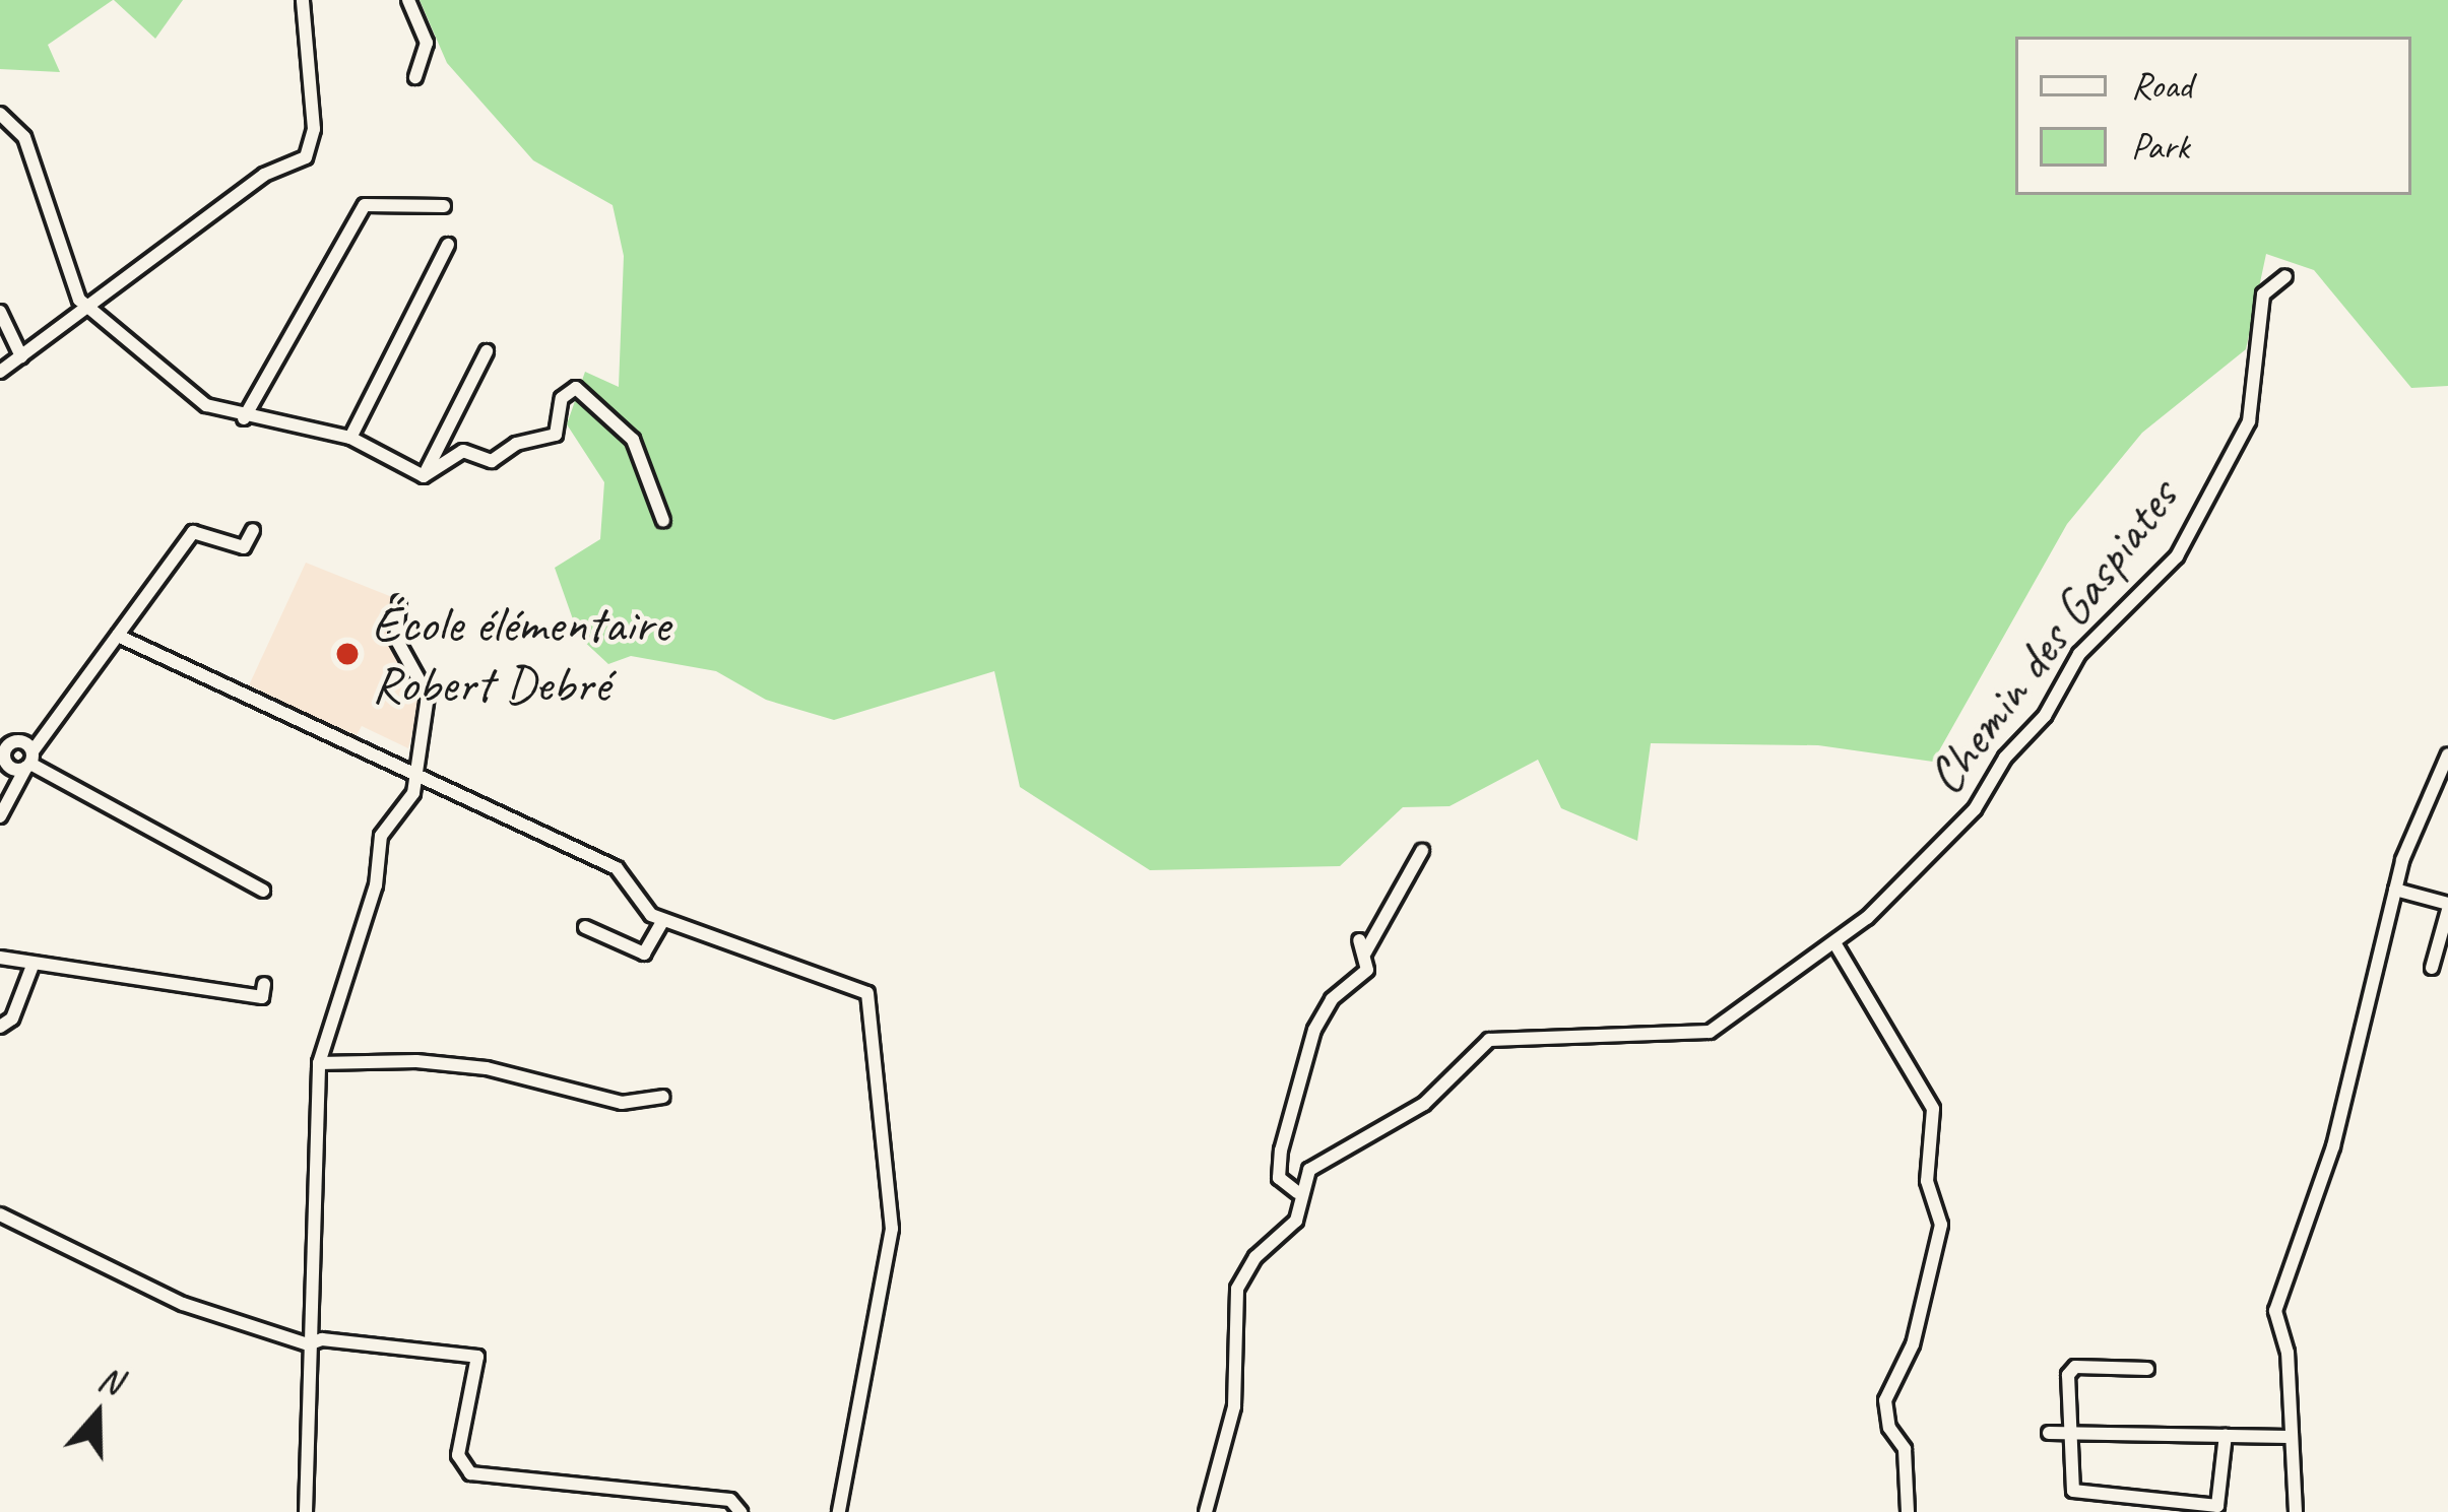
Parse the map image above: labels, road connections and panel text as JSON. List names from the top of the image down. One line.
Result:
{"streets":{"street":["Chemin des Gaspiates"]},"places":["École élémentaire Robert Debré"],"legend":["Road","Park"],"north":"top"}
